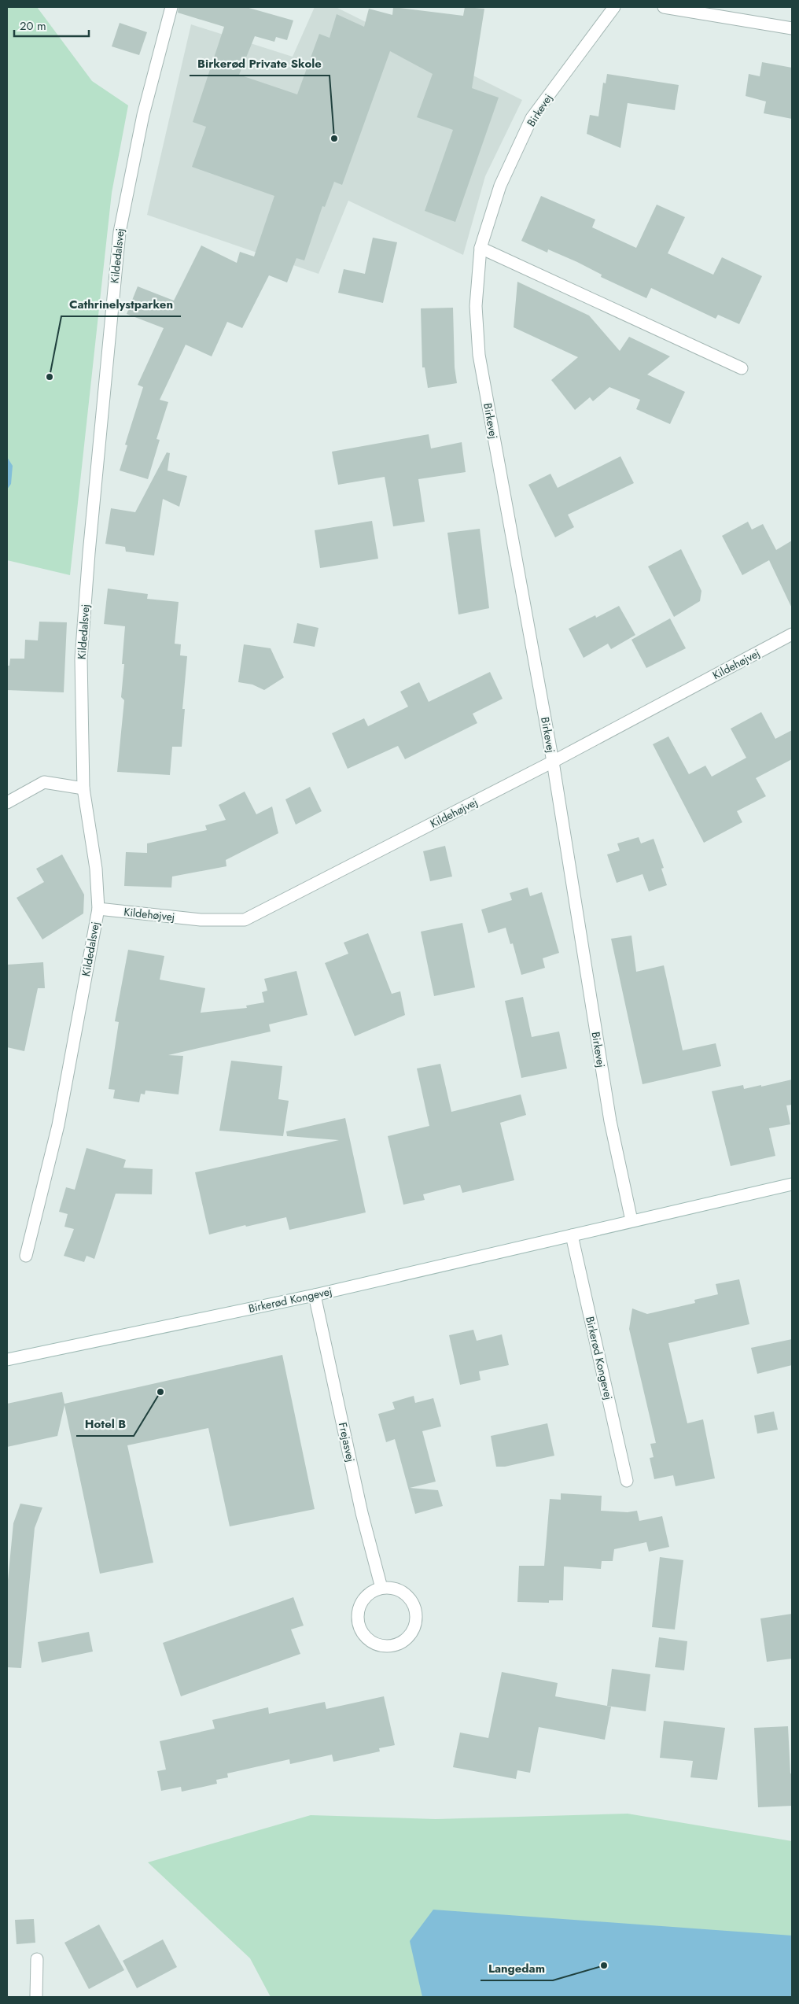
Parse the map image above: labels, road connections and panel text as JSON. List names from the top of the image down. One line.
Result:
{"streets":{"street":["Birkevej","Kildedalsvej","Kildehøjvej","Birkerød Kongevej","Frejasvej"]},"crossings":[["Birkevej","Kildehøjvej"],["Birkevej","Birkerød Kongevej"],["Kildedalsvej","Kildehøjvej"],["Birkerød Kongevej","Frejasvej"]],"places":["Birkerød Private Skole","Cathrinelystparken","Hotel B","Langedam"],"scale_bar":"20 m"}
